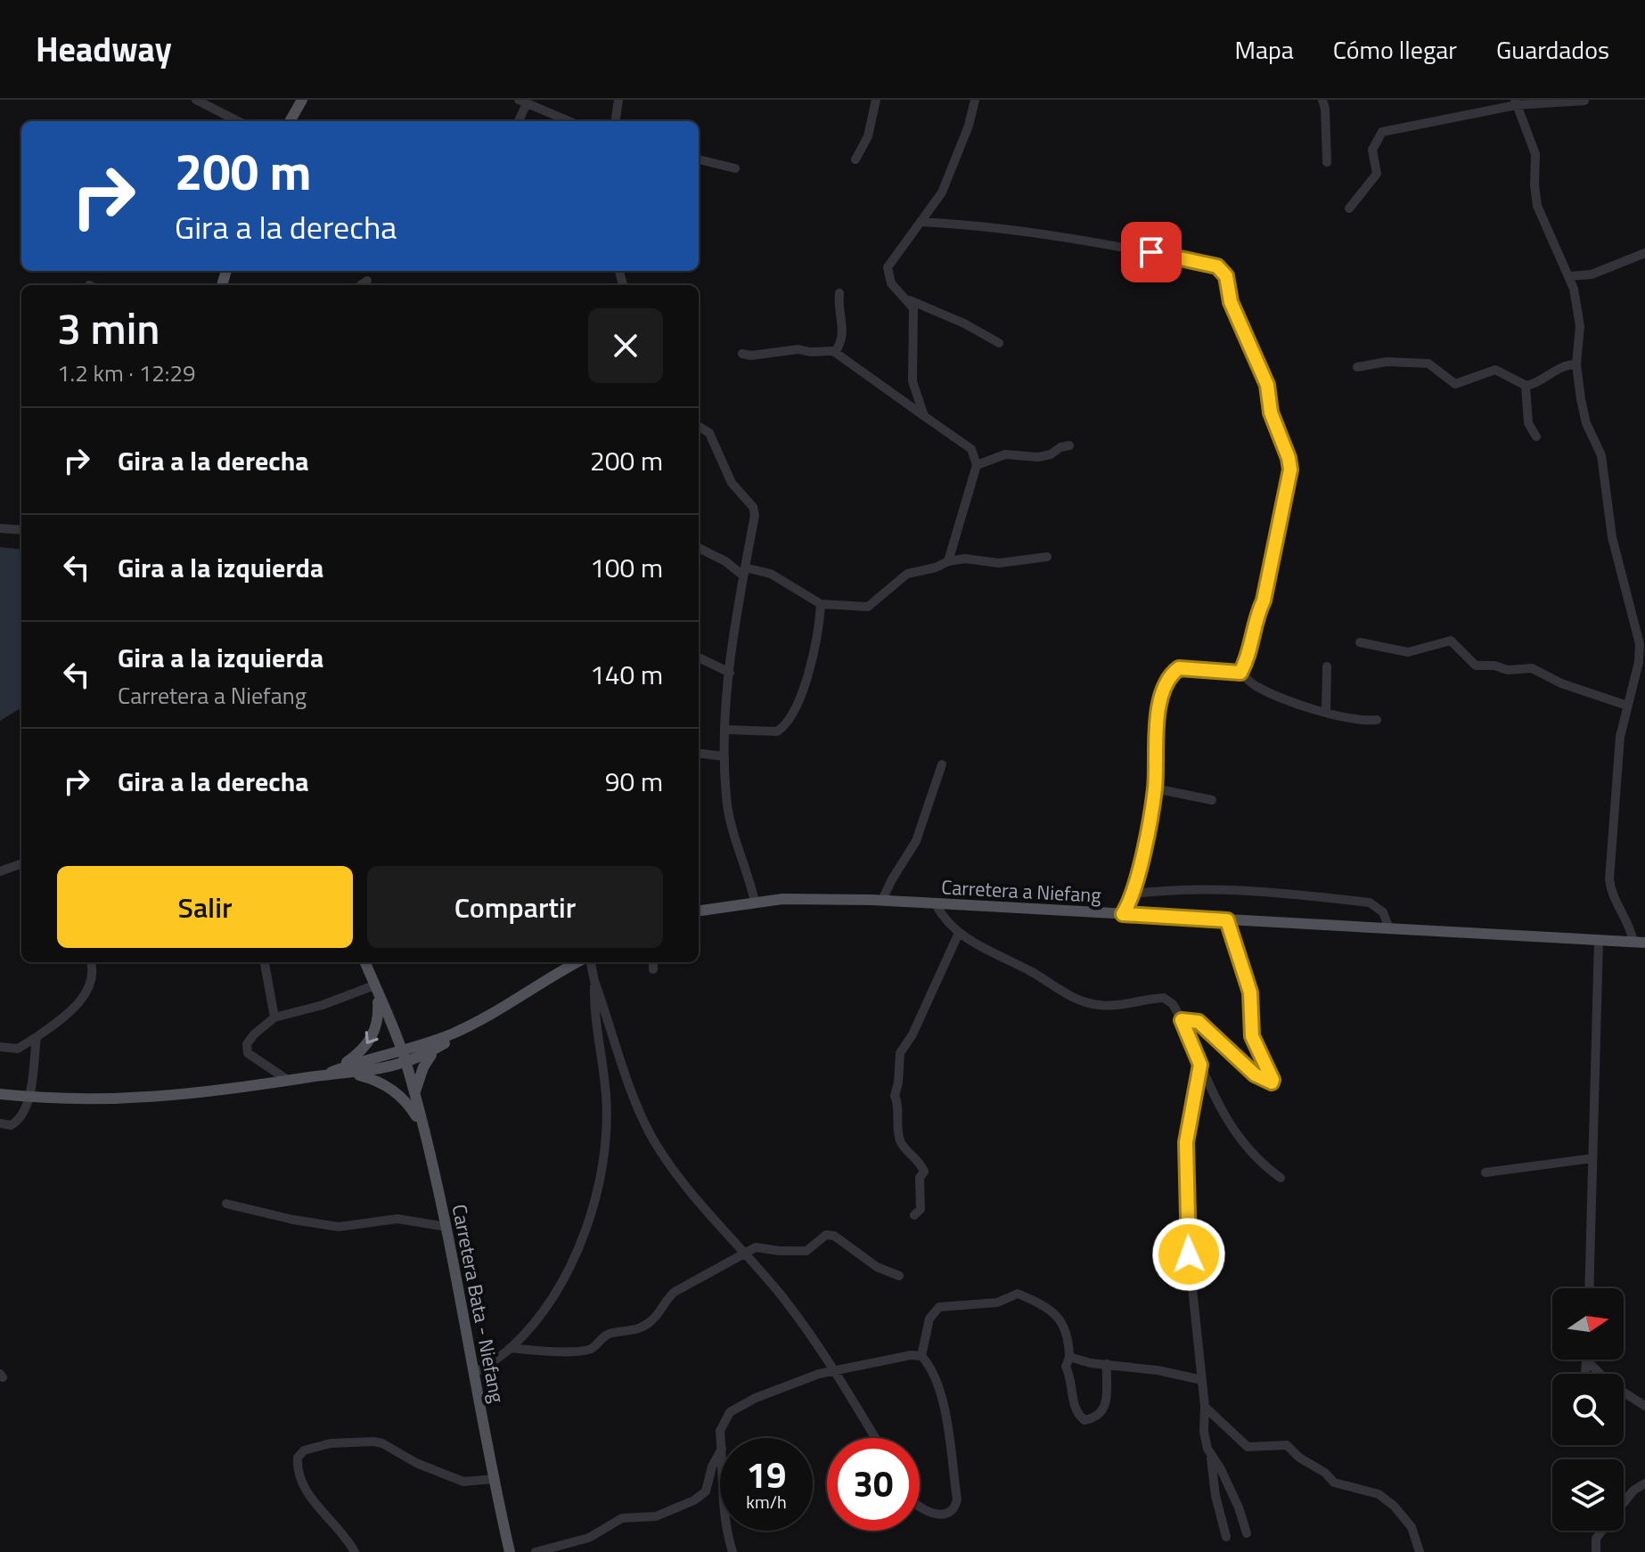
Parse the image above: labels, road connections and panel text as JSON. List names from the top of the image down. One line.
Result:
{"streets":{"main road":["Carretera a Niefang","Carretera Bata - Niefang"]},"north":"right","page":{"header":"Headway","nav":["Mapa","Cómo llegar","Guardados"],"turn":["200 m","Gira a la derecha"],"heading":["3 min","1.2 km · 12:29"],"list":[{"name":"Gira a la derecha","value":"200 m"},{"name":"Gira a la izquierda","value":"100 m"},{"name":"Gira a la izquierda","note":"Carretera a Niefang","value":"140 m"},{"name":"Gira a la derecha","value":"90 m"}],"buttons":["Salir","Compartir"],"speed":"19 km/h","limit":"30"}}
